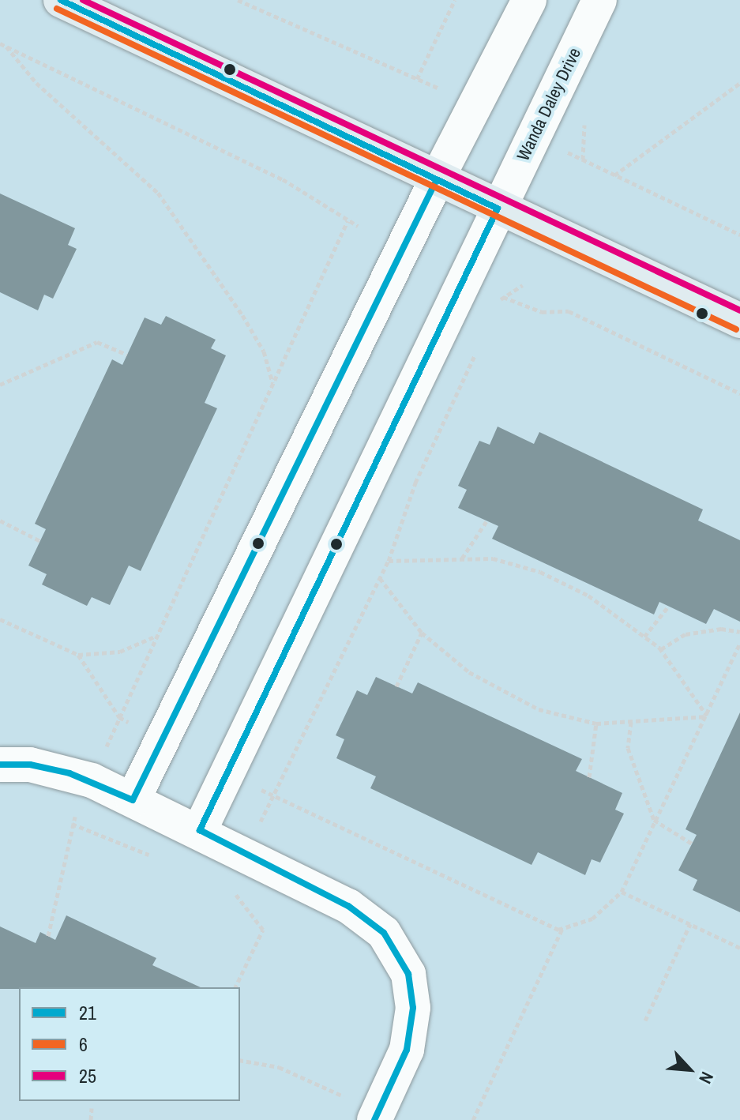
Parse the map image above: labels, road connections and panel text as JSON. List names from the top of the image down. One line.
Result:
{"streets":{"street":["Wanda Daley Drive"]},"lines":["transit line 21","transit line 25","transit line 6"],"legend":["21","6","25"],"north":"bottom right"}
